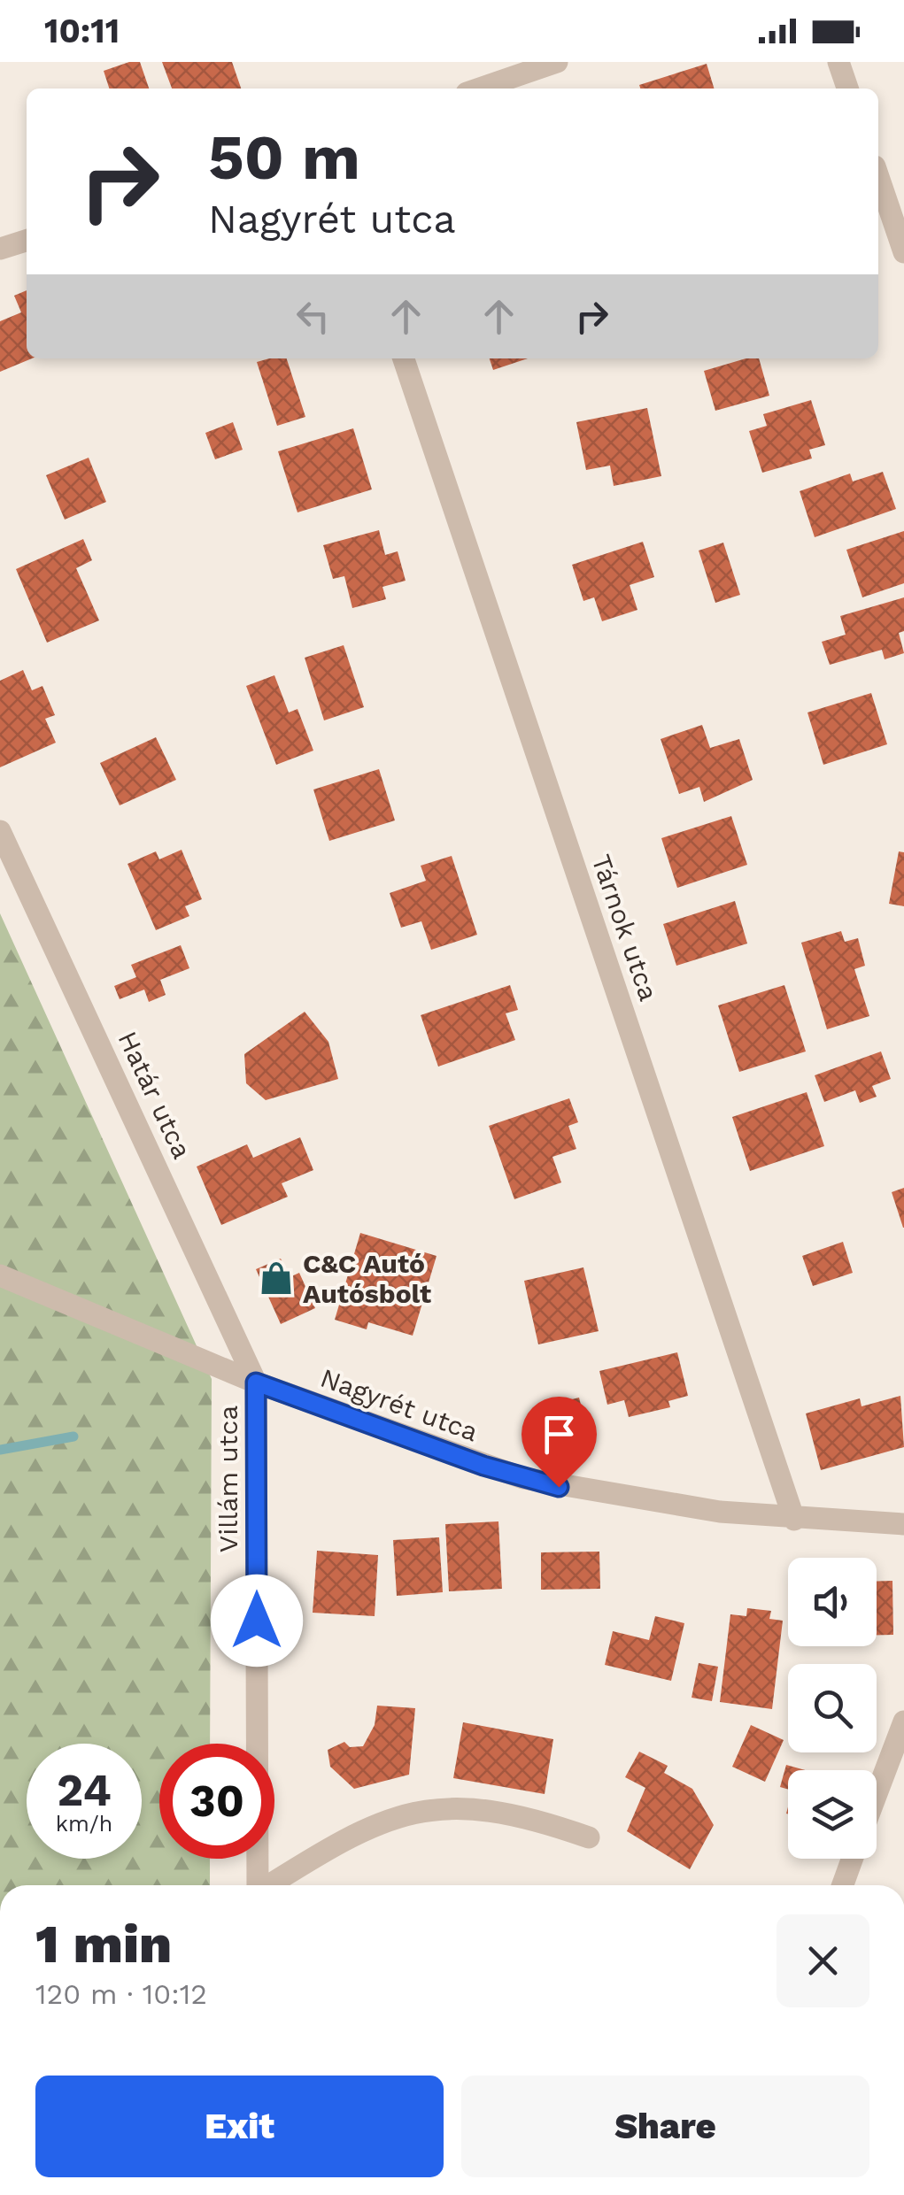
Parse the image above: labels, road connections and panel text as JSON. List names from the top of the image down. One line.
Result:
{"streets":{"street":["Tárnok utca","Határ utca","Nagyrét utca","Villám utca"]},"crossings":[["Tárnok utca","Nagyrét utca"],["Határ utca","Nagyrét utca"],["Határ utca","Villám utca"],["Nagyrét utca","Villám utca"]],"places":{"shop":["C&C Autó Autósbolt"]},"page":{"status":"10:11","turn":["50 m","Nagyrét utca"],"speed":"24 km/h","limit":"30","heading":["1 min","120 m · 10:12"],"buttons":["Exit","Share"]}}
